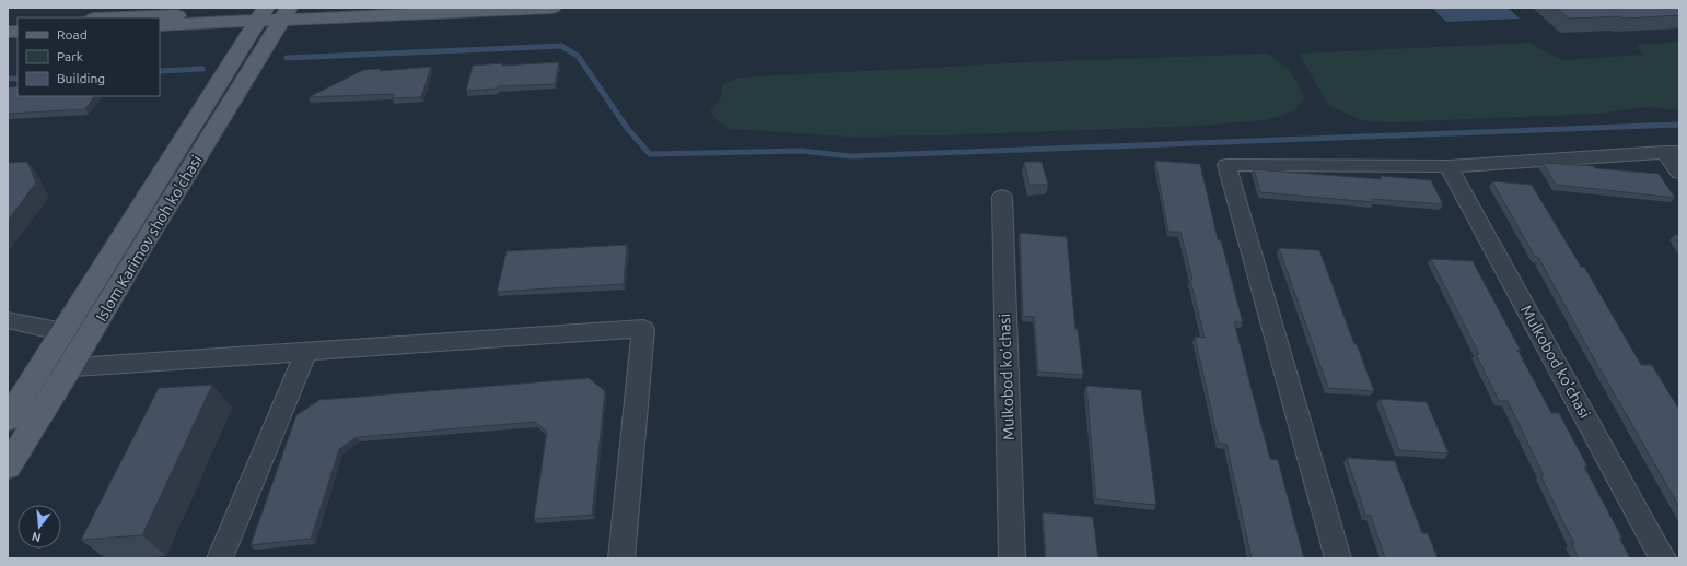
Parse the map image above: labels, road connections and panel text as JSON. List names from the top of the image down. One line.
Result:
{"streets":{"main road":["Islom Karimov shoh ko'chasi"],"street":["Mulkobod ko'chasi"]},"legend":["Road","Park","Building"],"north":"bottom"}
